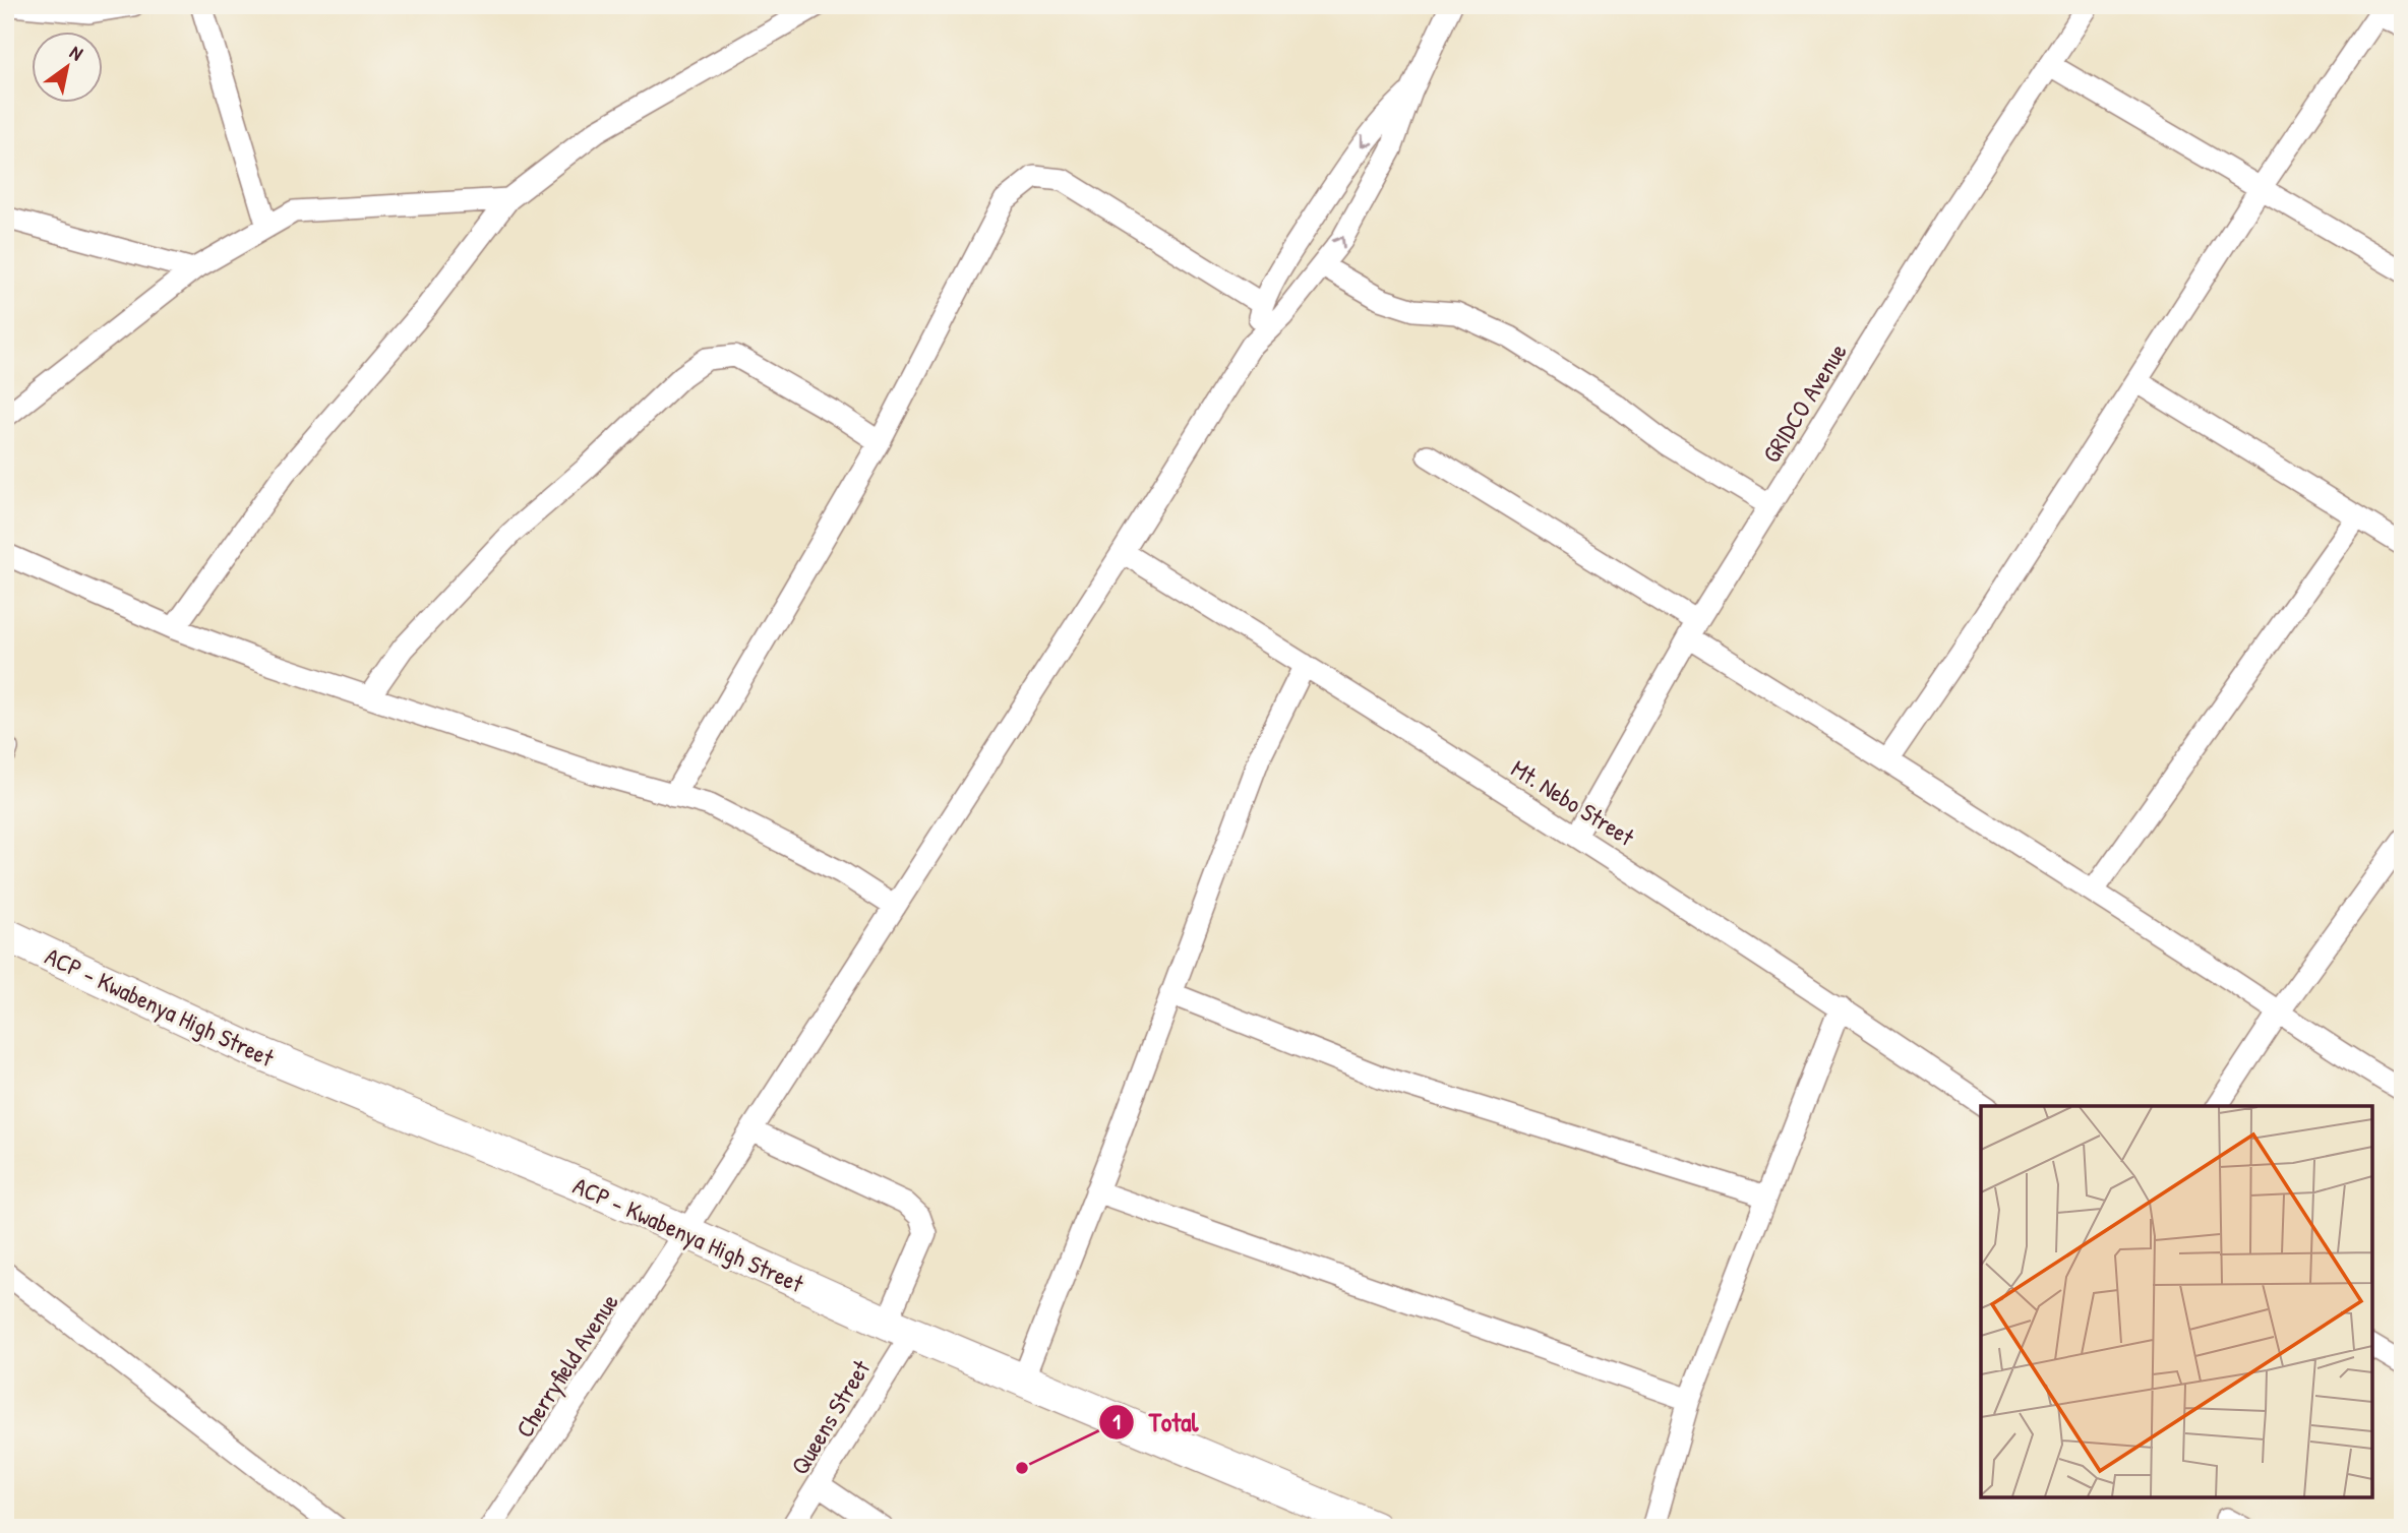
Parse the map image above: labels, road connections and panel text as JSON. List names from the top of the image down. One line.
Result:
{"streets":{"main road":["ACP - Kwabenya High Street"],"street":["GRIDCO Avenue","Mt. Nebo Street","Cherryfield Avenue","Queens Street"]},"crossings":[["GRIDCO Avenue","Mt. Nebo Street"],["Mt. Nebo Street","Cherryfield Avenue"],["ACP - Kwabenya High Street","Cherryfield Avenue"],["ACP - Kwabenya High Street","Queens Street"],["Cherryfield Avenue","Queens Street"]],"places":["Total"],"north":"top right"}
